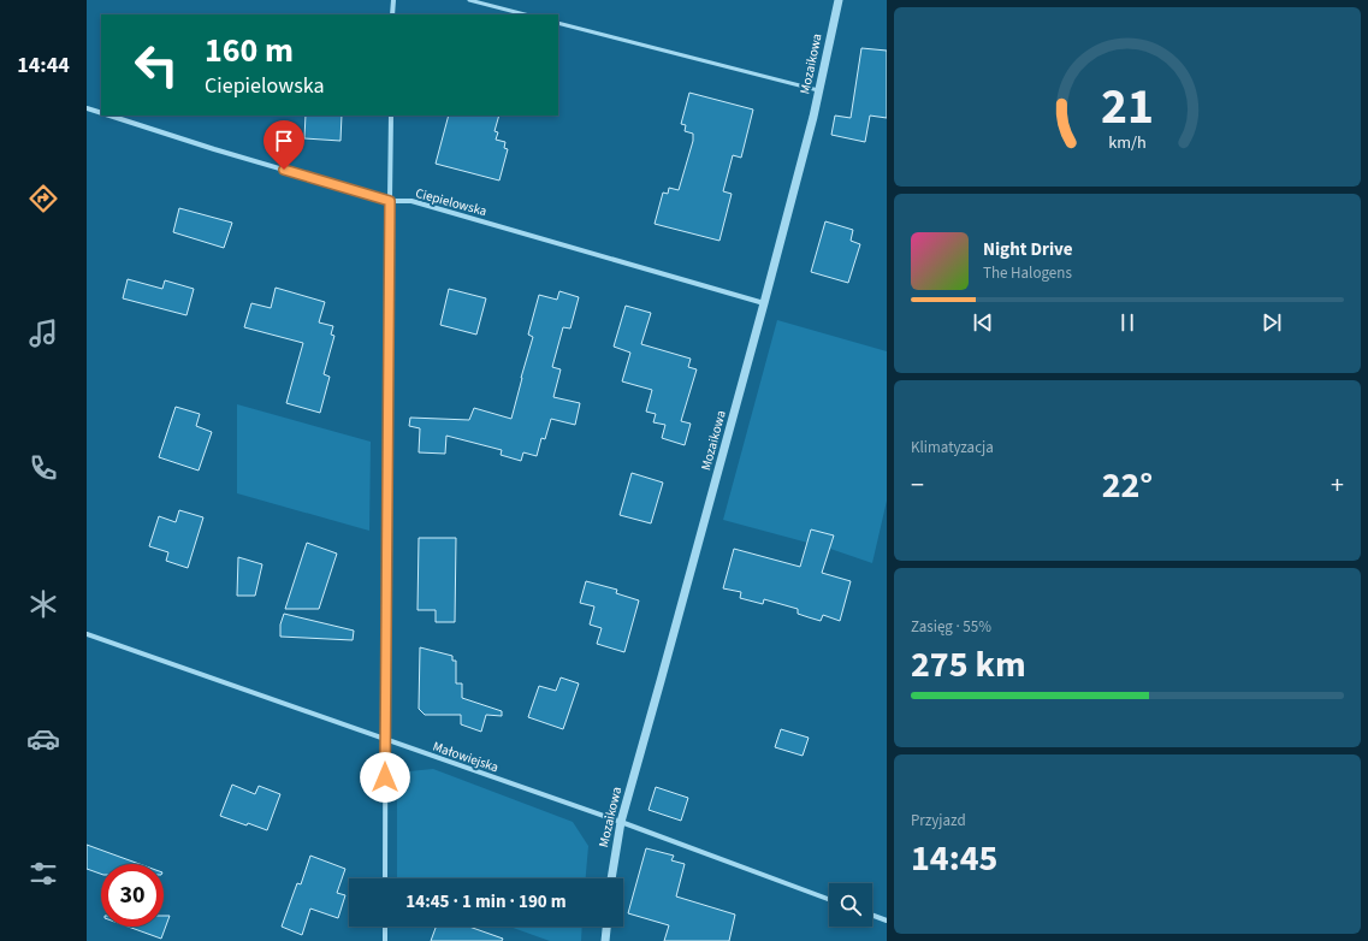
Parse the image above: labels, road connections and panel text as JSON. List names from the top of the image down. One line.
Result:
{"streets":{"street":["Mozaikowa","Ciepielowska","Małowiejska"]},"crossings":[["Mozaikowa","Ciepielowska"],["Mozaikowa","Małowiejska"]],"page":{"tabs":"14:44","turn":["160 m","Ciepielowska"],"song":["Night Drive","The Halogens"],"tile":["Klimatyzacja",["Zasięg · 55%","275 km"],["Przyjazd","14:45"]],"heat":["−","22°","+"],"limit":"30","trip":"14:45 · 1 min · 190 m","gauge":["21","km/h"]}}
